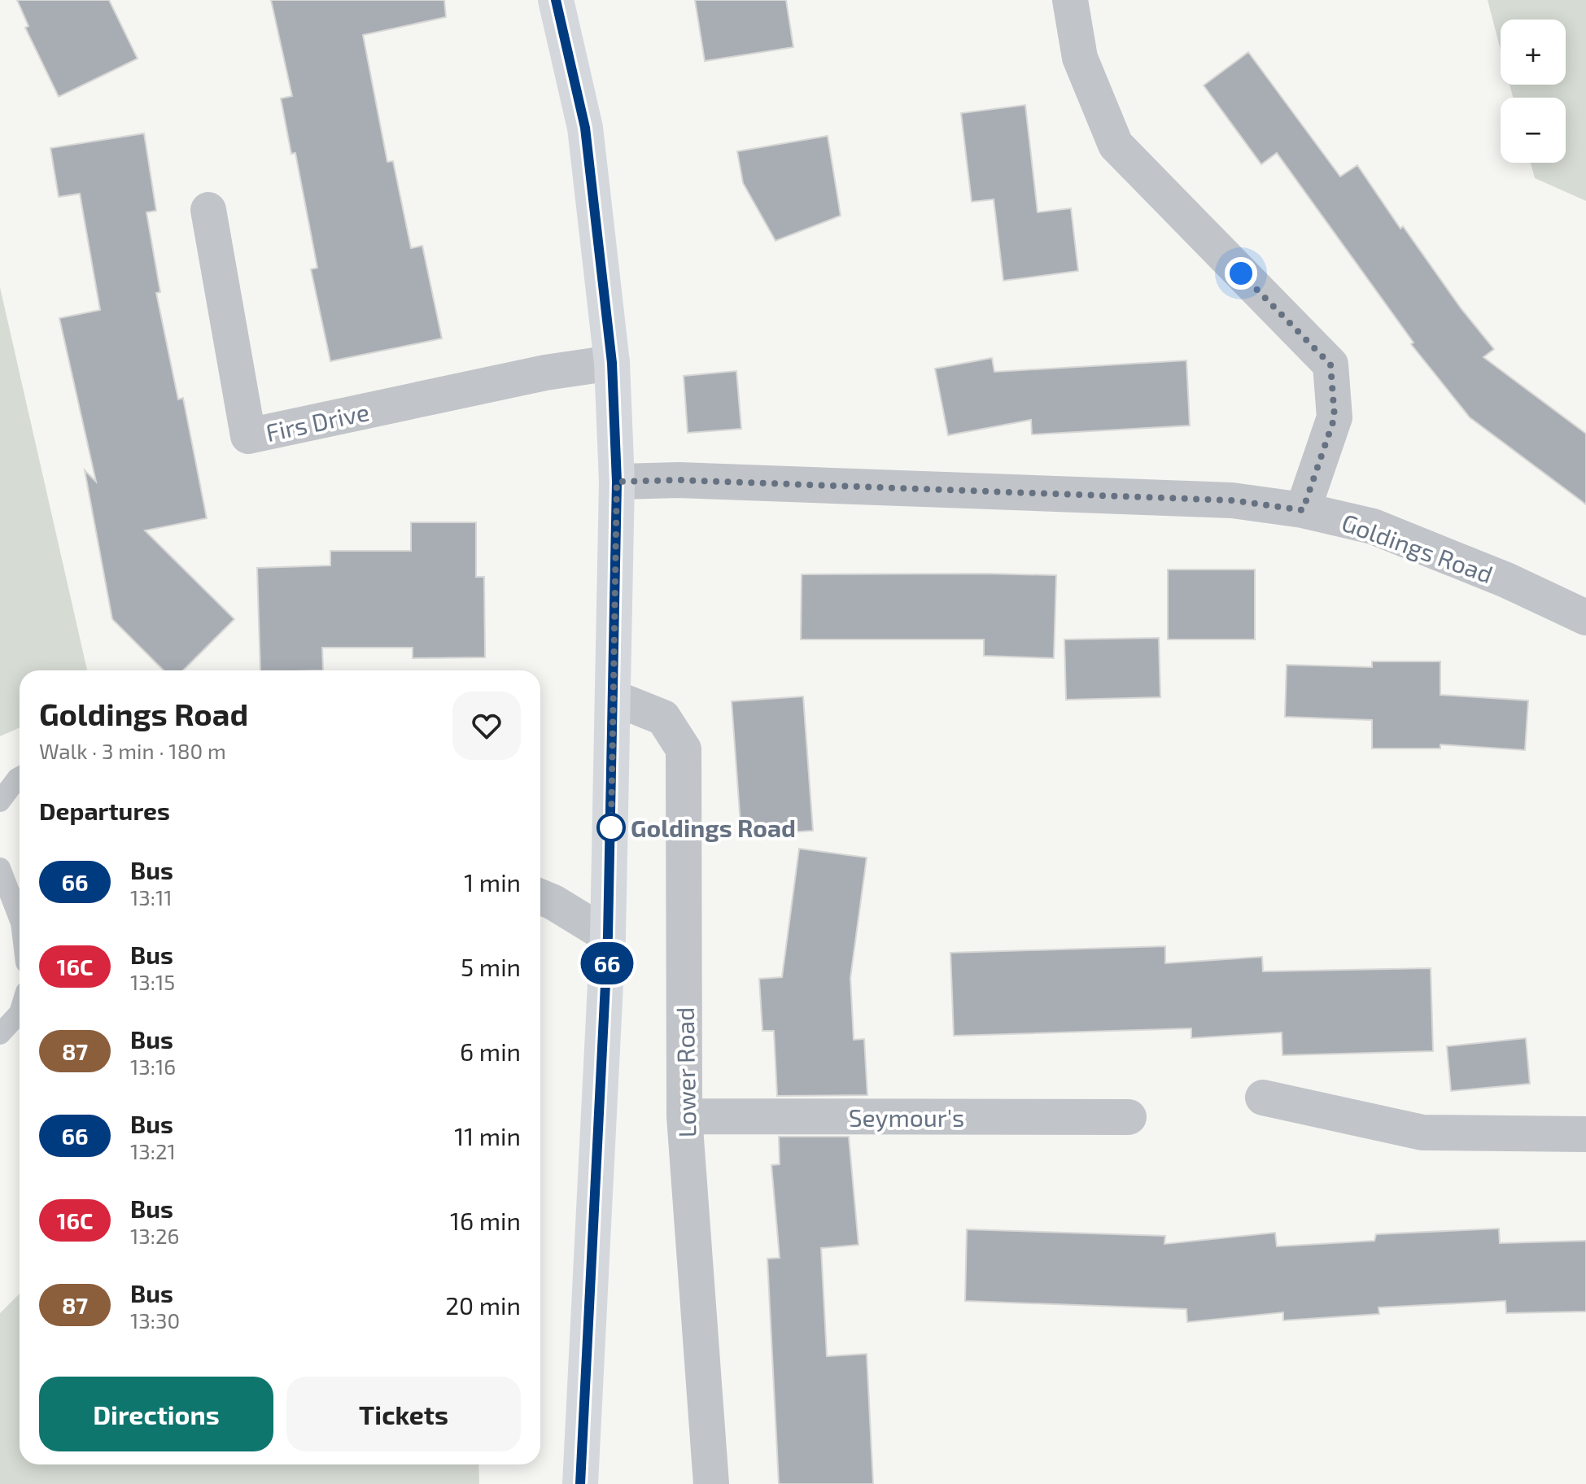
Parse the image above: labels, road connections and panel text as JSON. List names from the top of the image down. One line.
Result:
{"streets":{"street":["Firs Drive","Goldings Road","Lower Road","Seymour's"]},"crossings":[["Lower Road","Seymour's"]],"places":["Goldings Road"],"lines":["bus line 66"],"page":{"on_map":"66","map_buttons":["+","−"],"heading":[["Goldings Road","Walk · 3 min · 180 m"],"Departures"],"list":[{"mark":"66","name":"Bus","note":"13:11","value":"1 min"},{"mark":"16C","name":"Bus","note":"13:15","value":"5 min"},{"mark":"87","name":"Bus","note":"13:16","value":"6 min"},{"mark":"66","name":"Bus","note":"13:21","value":"11 min"},{"mark":"16C","name":"Bus","note":"13:26","value":"16 min"},{"mark":"87","name":"Bus","note":"13:30","value":"20 min"}],"buttons":["Directions","Tickets"]}}
